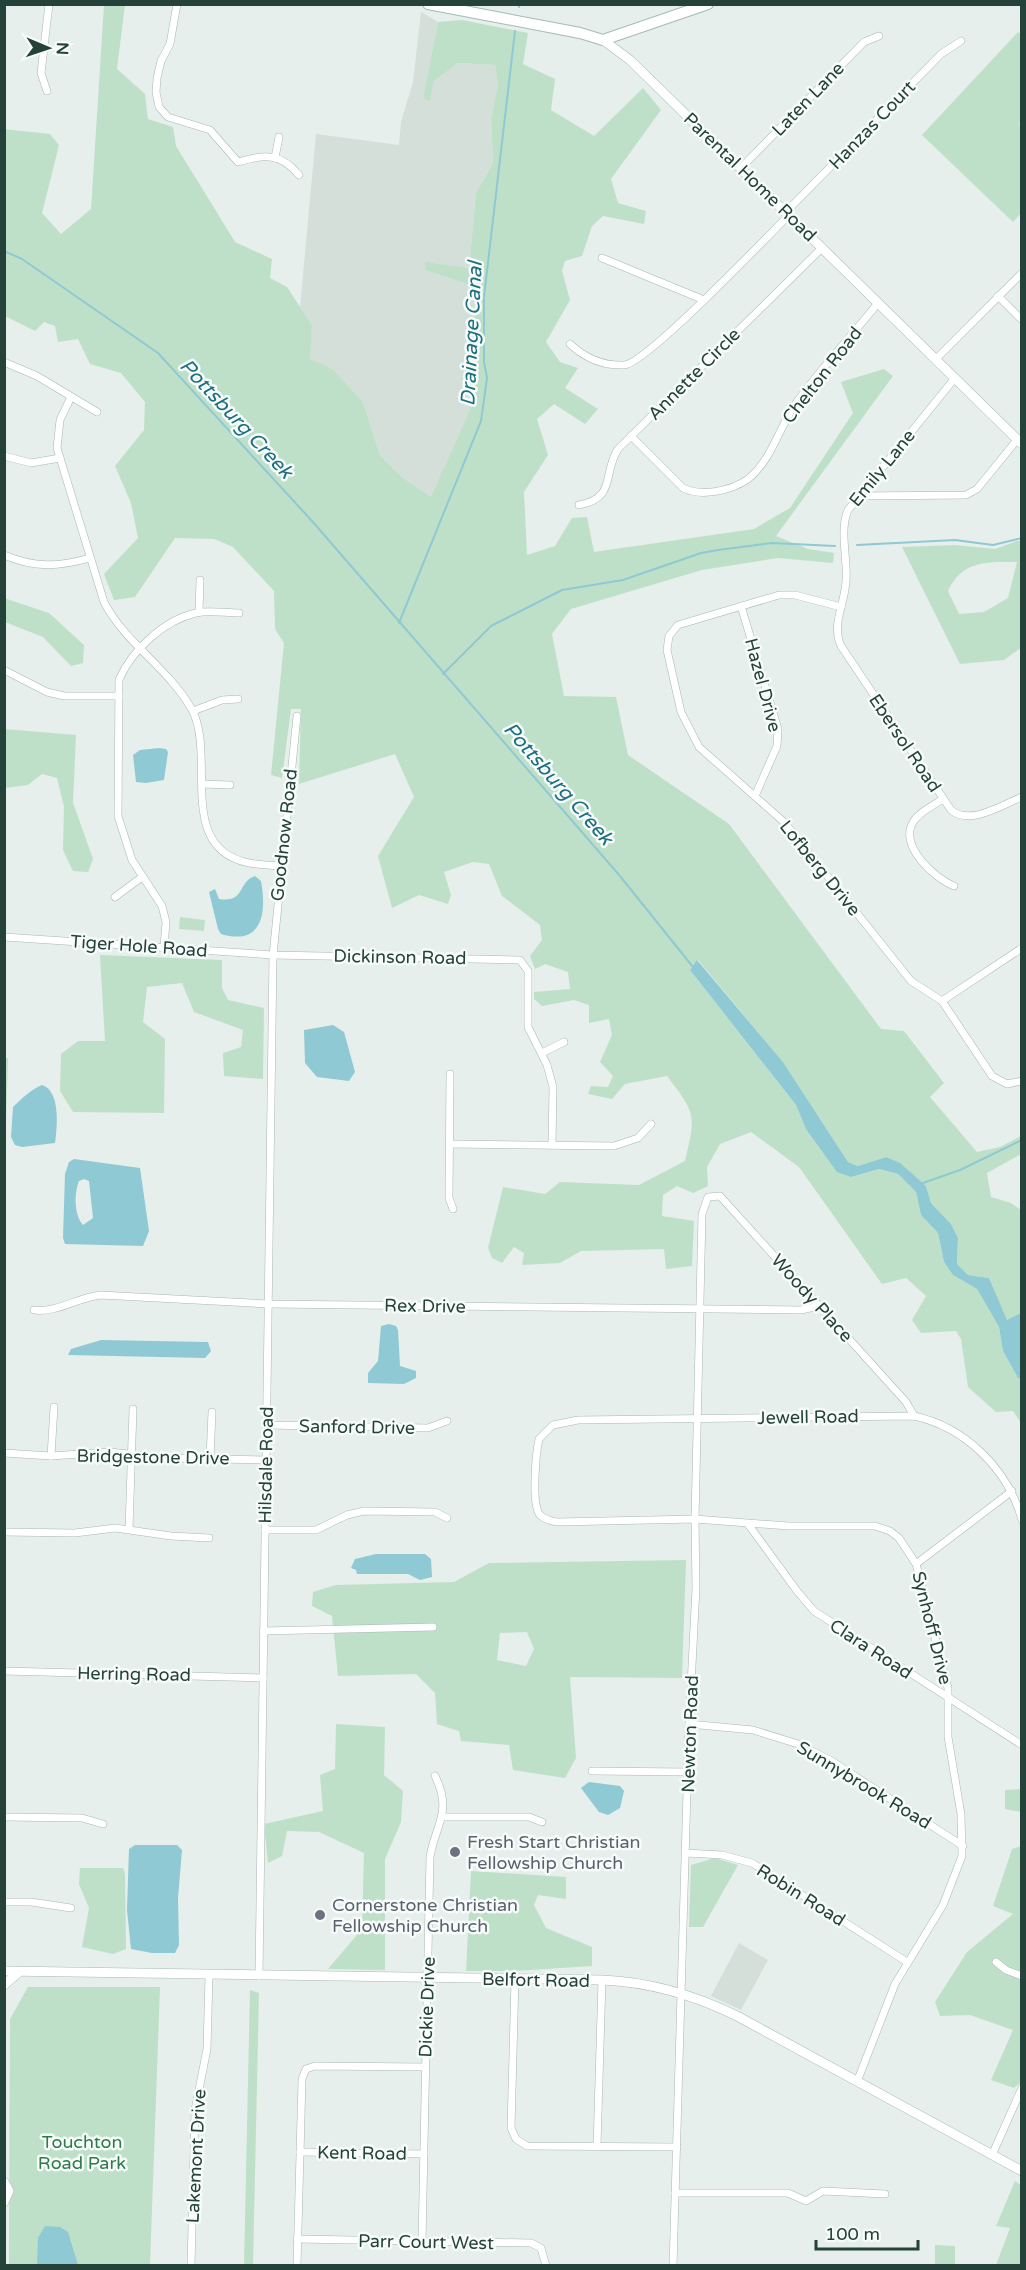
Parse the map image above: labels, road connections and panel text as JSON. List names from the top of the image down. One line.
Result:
{"streets":{"main road":["Parental Home Road"],"street":["Laten Lane","Hanzas Court","Annette Circle","Chelton Road","Emily Lane","Hazel Drive","Ebersol Road","Goodnow Road","Lofberg Drive","Tiger Hole Road","Dickinson Road","Woody Place","Rex Drive","Jewell Road","Sanford Drive","Bridgestone Drive","Hilsdale Road","Synhoff Drive","Clara Road","Herring Road","Newton Road","Sunnybrook Road","Robin Road","Belfort Road","Dickie Drive","Kent Road","Lakemont Drive","Parr Court West"]},"crossings":[["Laten Lane","Parental Home Road"],["Hanzas Court","Parental Home Road"],["Parental Home Road","Annette Circle"],["Parental Home Road","Chelton Road"],["Parental Home Road","Emily Lane"],["Annette Circle","Chelton Road"],["Emily Lane","Ebersol Road"],["Hazel Drive","Lofberg Drive"],["Goodnow Road","Tiger Hole Road"],["Goodnow Road","Dickinson Road"],["Goodnow Road","Hilsdale Road"],["Tiger Hole Road","Dickinson Road"],["Tiger Hole Road","Hilsdale Road"],["Dickinson Road","Hilsdale Road"],["Woody Place","Rex Drive"],["Woody Place","Jewell Road"],["Woody Place","Newton Road"],["Rex Drive","Hilsdale Road"],["Rex Drive","Newton Road"],["Jewell Road","Synhoff Drive"],["Jewell Road","Newton Road"],["Sanford Drive","Hilsdale Road"],["Bridgestone Drive","Hilsdale Road"],["Hilsdale Road","Herring Road"],["Hilsdale Road","Belfort Road"],["Synhoff Drive","Clara Road"],["Synhoff Drive","Newton Road"],["Synhoff Drive","Sunnybrook Road"],["Synhoff Drive","Robin Road"],["Synhoff Drive","Belfort Road"],["Newton Road","Sunnybrook Road"],["Newton Road","Robin Road"],["Newton Road","Belfort Road"],["Belfort Road","Dickie Drive"],["Belfort Road","Lakemont Drive"],["Dickie Drive","Kent Road"],["Dickie Drive","Parr Court West"]],"water":["Drainage Canal","Pottsburg Creek"],"parks":["Touchton Road Park"],"places":["Fresh Start Christian Fellowship Church","Cornerstone Christian Fellowship Church"],"scale_bar":"100 m","north":"right"}
